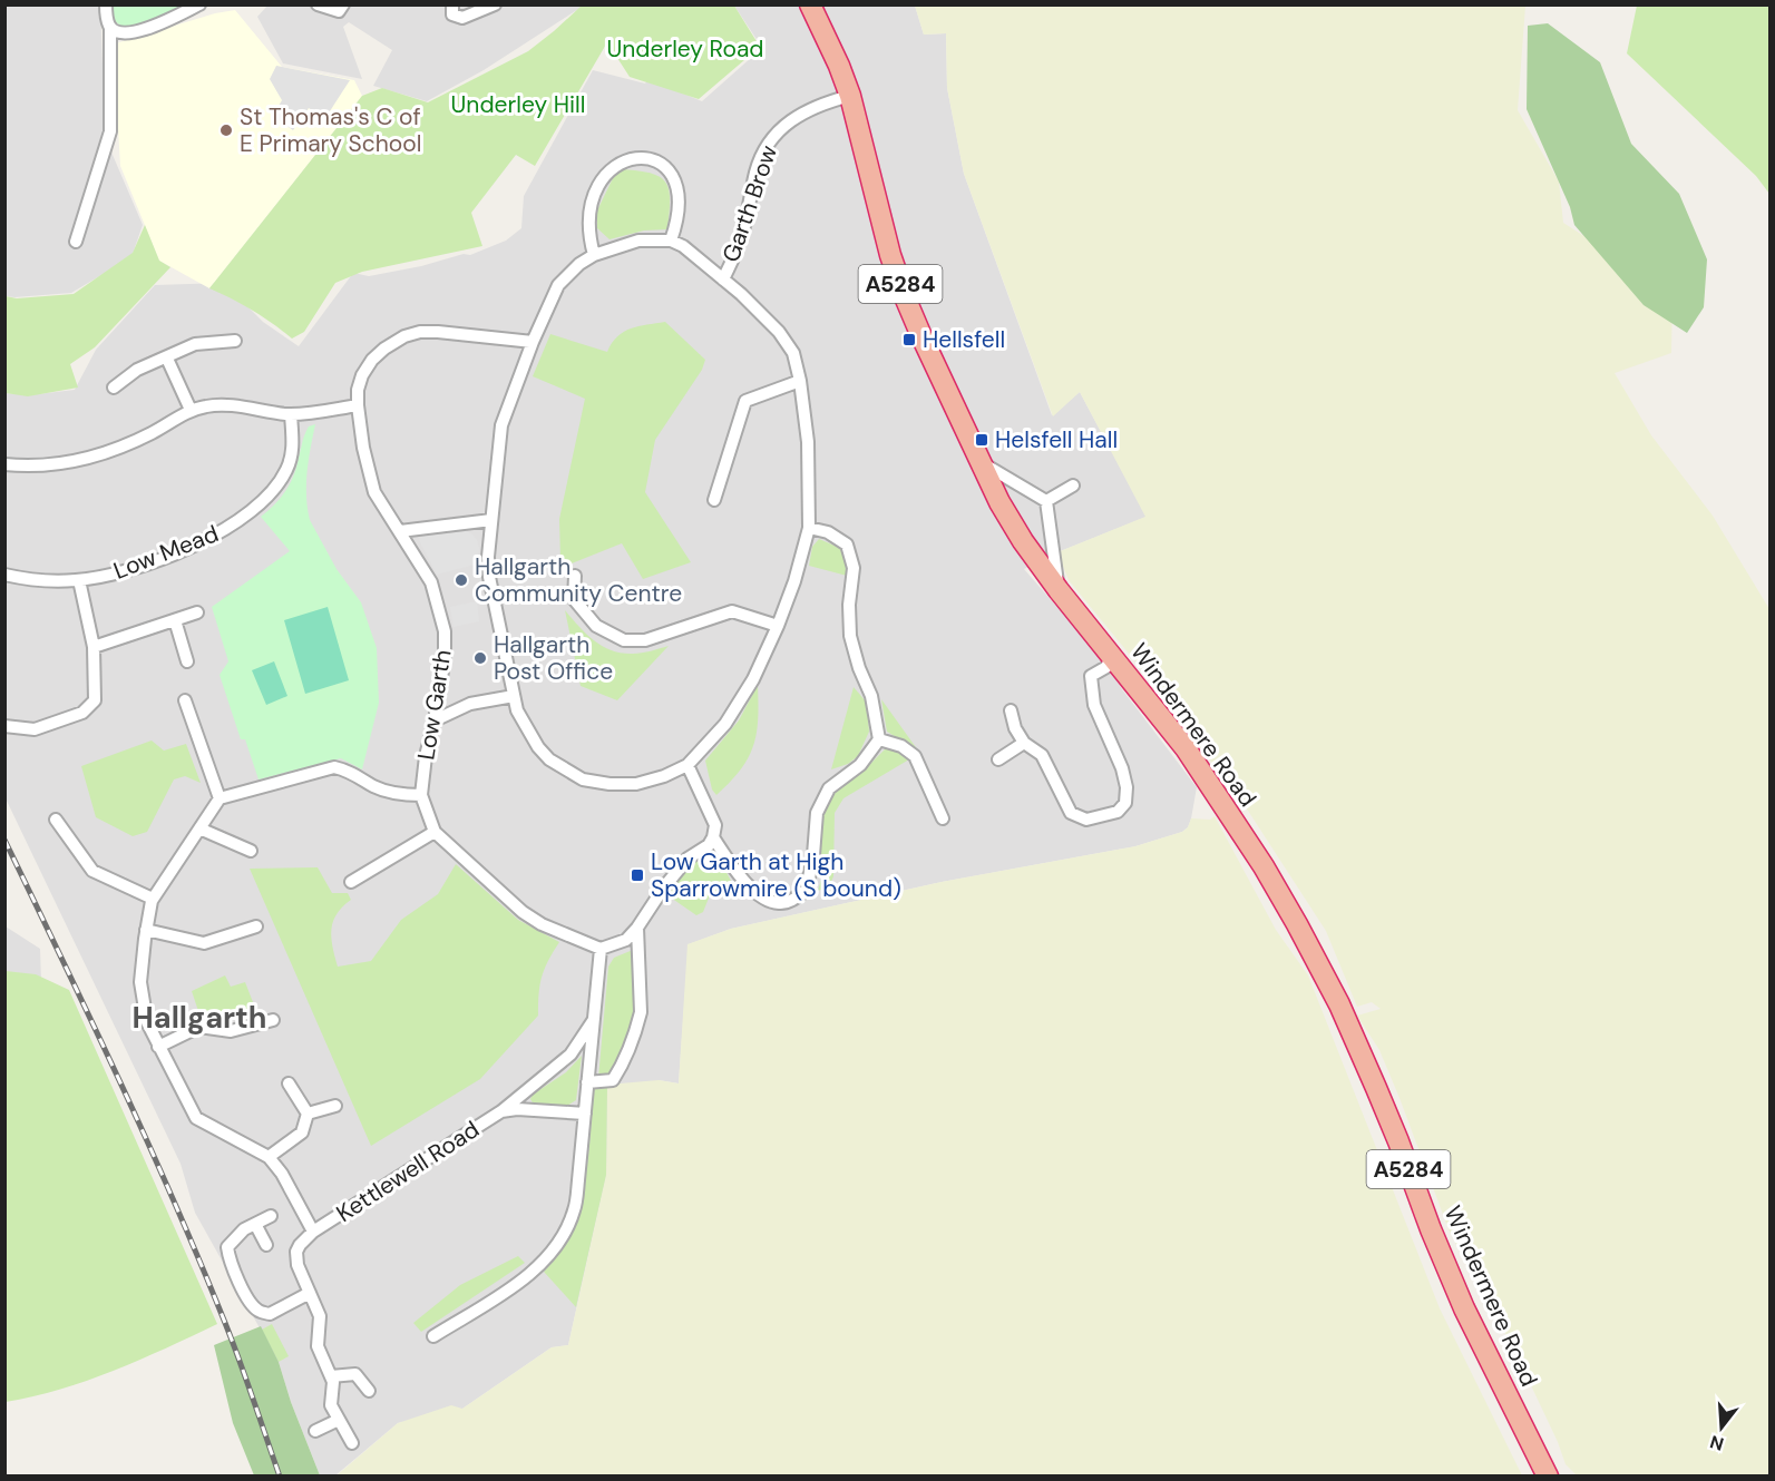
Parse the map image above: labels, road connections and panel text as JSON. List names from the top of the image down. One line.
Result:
{"streets":{"highway":["A5284","Windermere Road"],"street":["Garth Brow","Low Mead","Low Garth","Kettlewell Road"]},"crossings":[["Garth Brow","Windermere Road"]],"districts":["Hallgarth"],"parks":["Underley Road","Underley Hill"],"places":{"other":["St Thomas's C of E Primary School","Hallgarth Community Centre","Hallgarth Post Office"],"transit":["Hellsfell","Helsfell Hall","Low Garth at High Sparrowmire (S bound)"]},"north":"bottom"}
